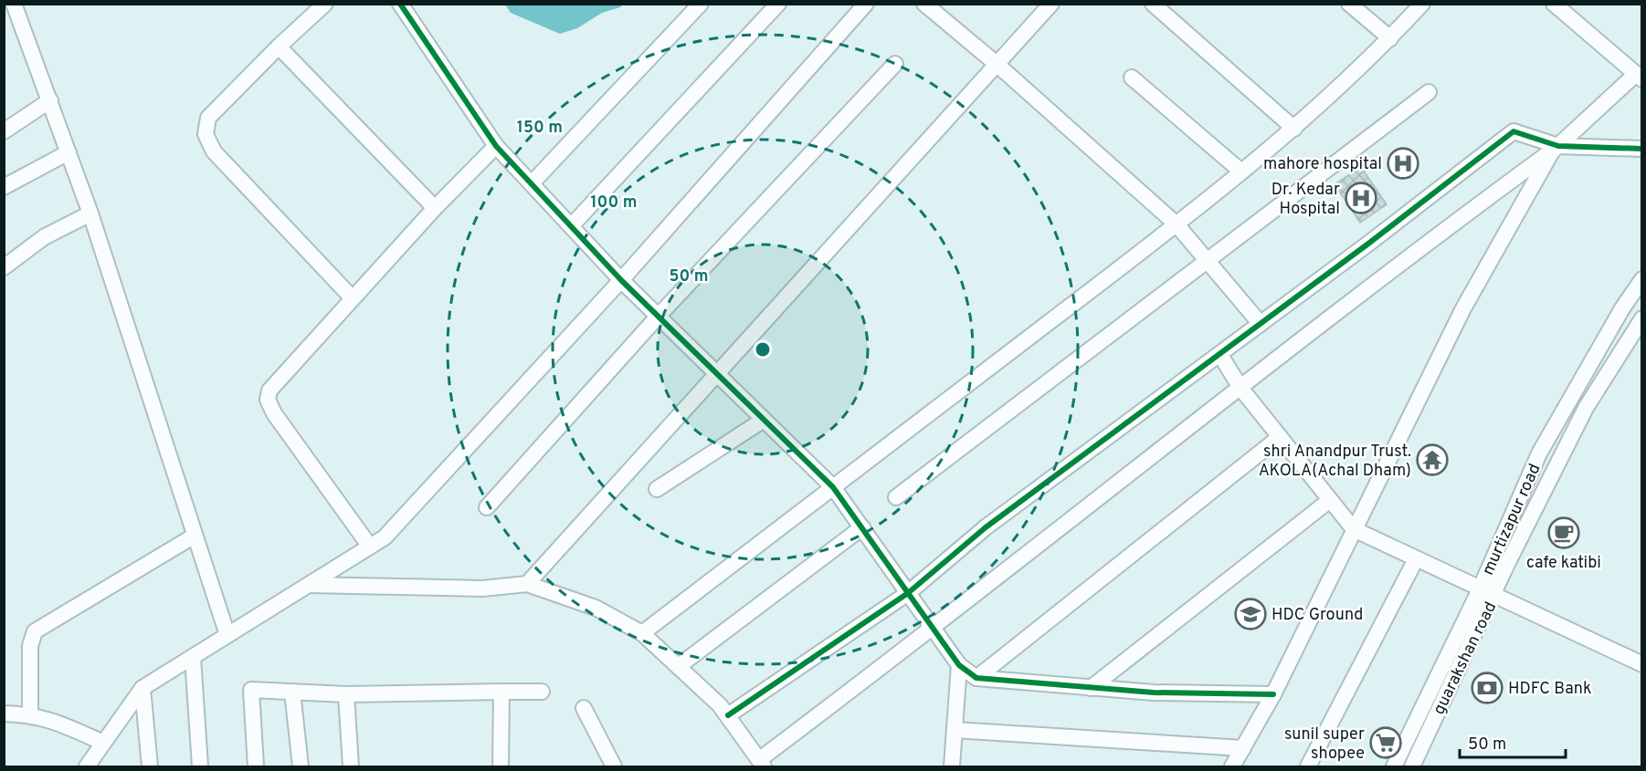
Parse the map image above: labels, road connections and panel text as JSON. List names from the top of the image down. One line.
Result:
{"streets":{"street":["murtizapur road","guarakshan road"]},"places":{"hospital":["mahore hospital","Dr. Kedar Hospital"],"temple":["shri Anandpur Trust. AKOLA(Achal Dham)"],"cafe":["cafe katibi"],"school or university":["HDC Ground"],"bank":["HDFC Bank"],"supermarket":["sunil super shopee"]},"scale_bar":"50 m","rings":["150 m","100 m","50 m"]}
